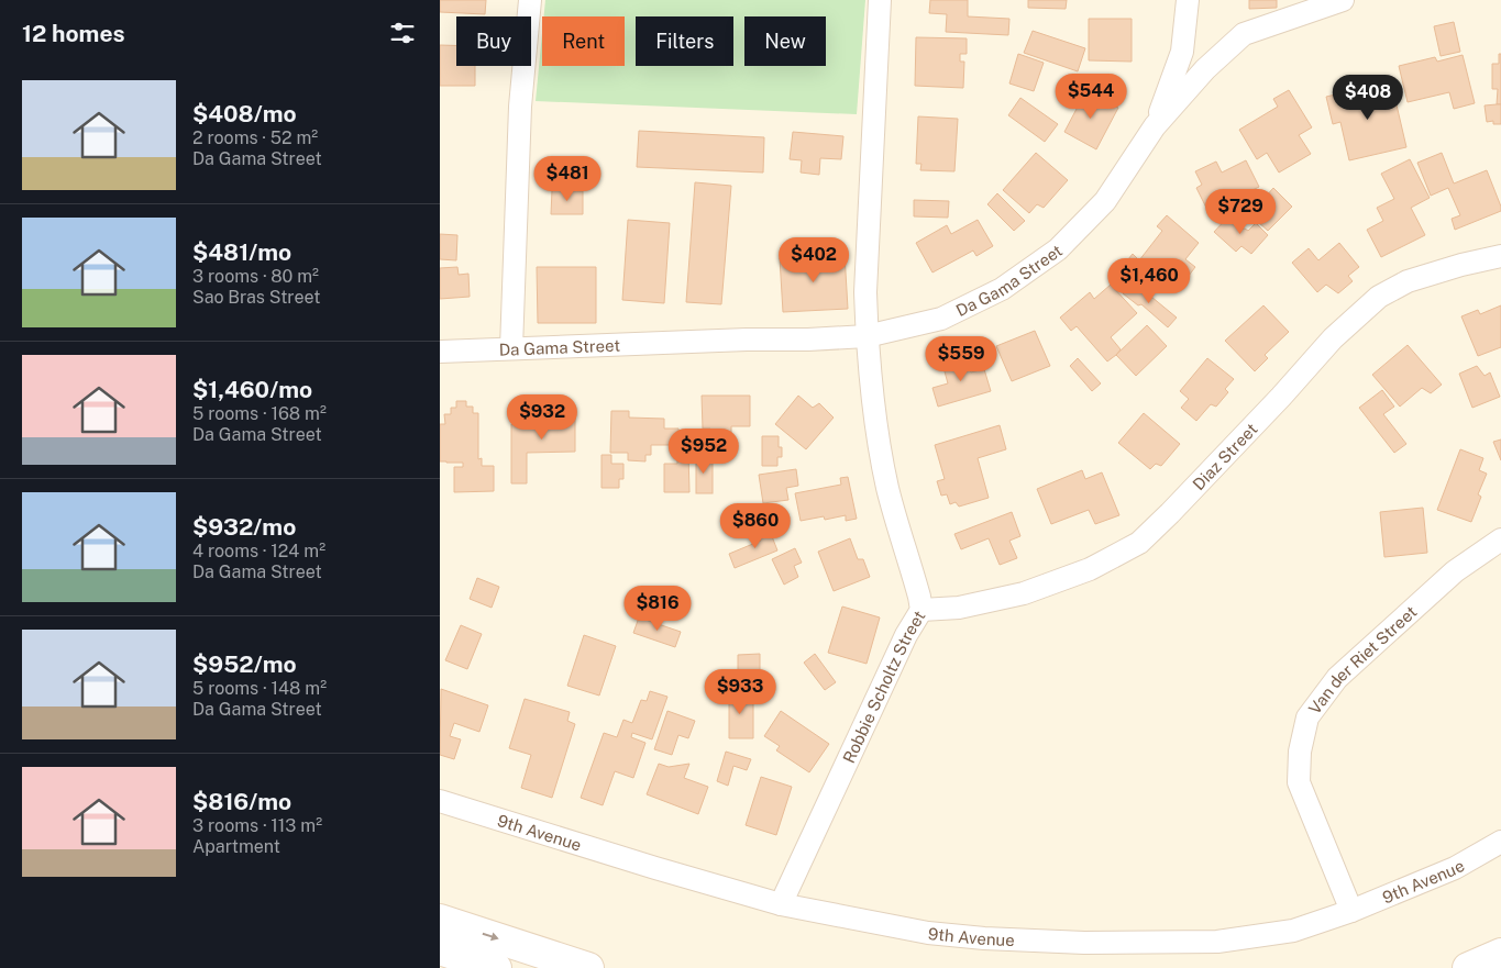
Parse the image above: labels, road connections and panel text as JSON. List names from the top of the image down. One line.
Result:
{"streets":{"street":["Da Gama Street","Diaz Street","Van der Riet Street","Robbie Scholtz Street","9th Avenue"]},"crossings":[["Da Gama Street","Robbie Scholtz Street"],["Diaz Street","Robbie Scholtz Street"],["Van der Riet Street","9th Avenue"],["Robbie Scholtz Street","9th Avenue"]],"page":{"heading":"12 homes","chip":["Buy","Rent","Filters","New"],"list":[{"name":"$408/mo","note":"2 rooms · 52 m² · Da Gama Street"},{"name":"$481/mo","note":"3 rooms · 80 m² · Sao Bras Street"},{"name":"$1,460/mo","note":"5 rooms · 168 m² · Da Gama Street"},{"name":"$932/mo","note":"4 rooms · 124 m² · Da Gama Street"},{"name":"$952/mo","note":"5 rooms · 148 m² · Da Gama Street"},{"name":"$816/mo","note":"3 rooms · 113 m² · Apartment"}],"price":["$544","$408","$481","$729","$402","$1,460","$559","$932","$952","$860","$816","$933"]}}
